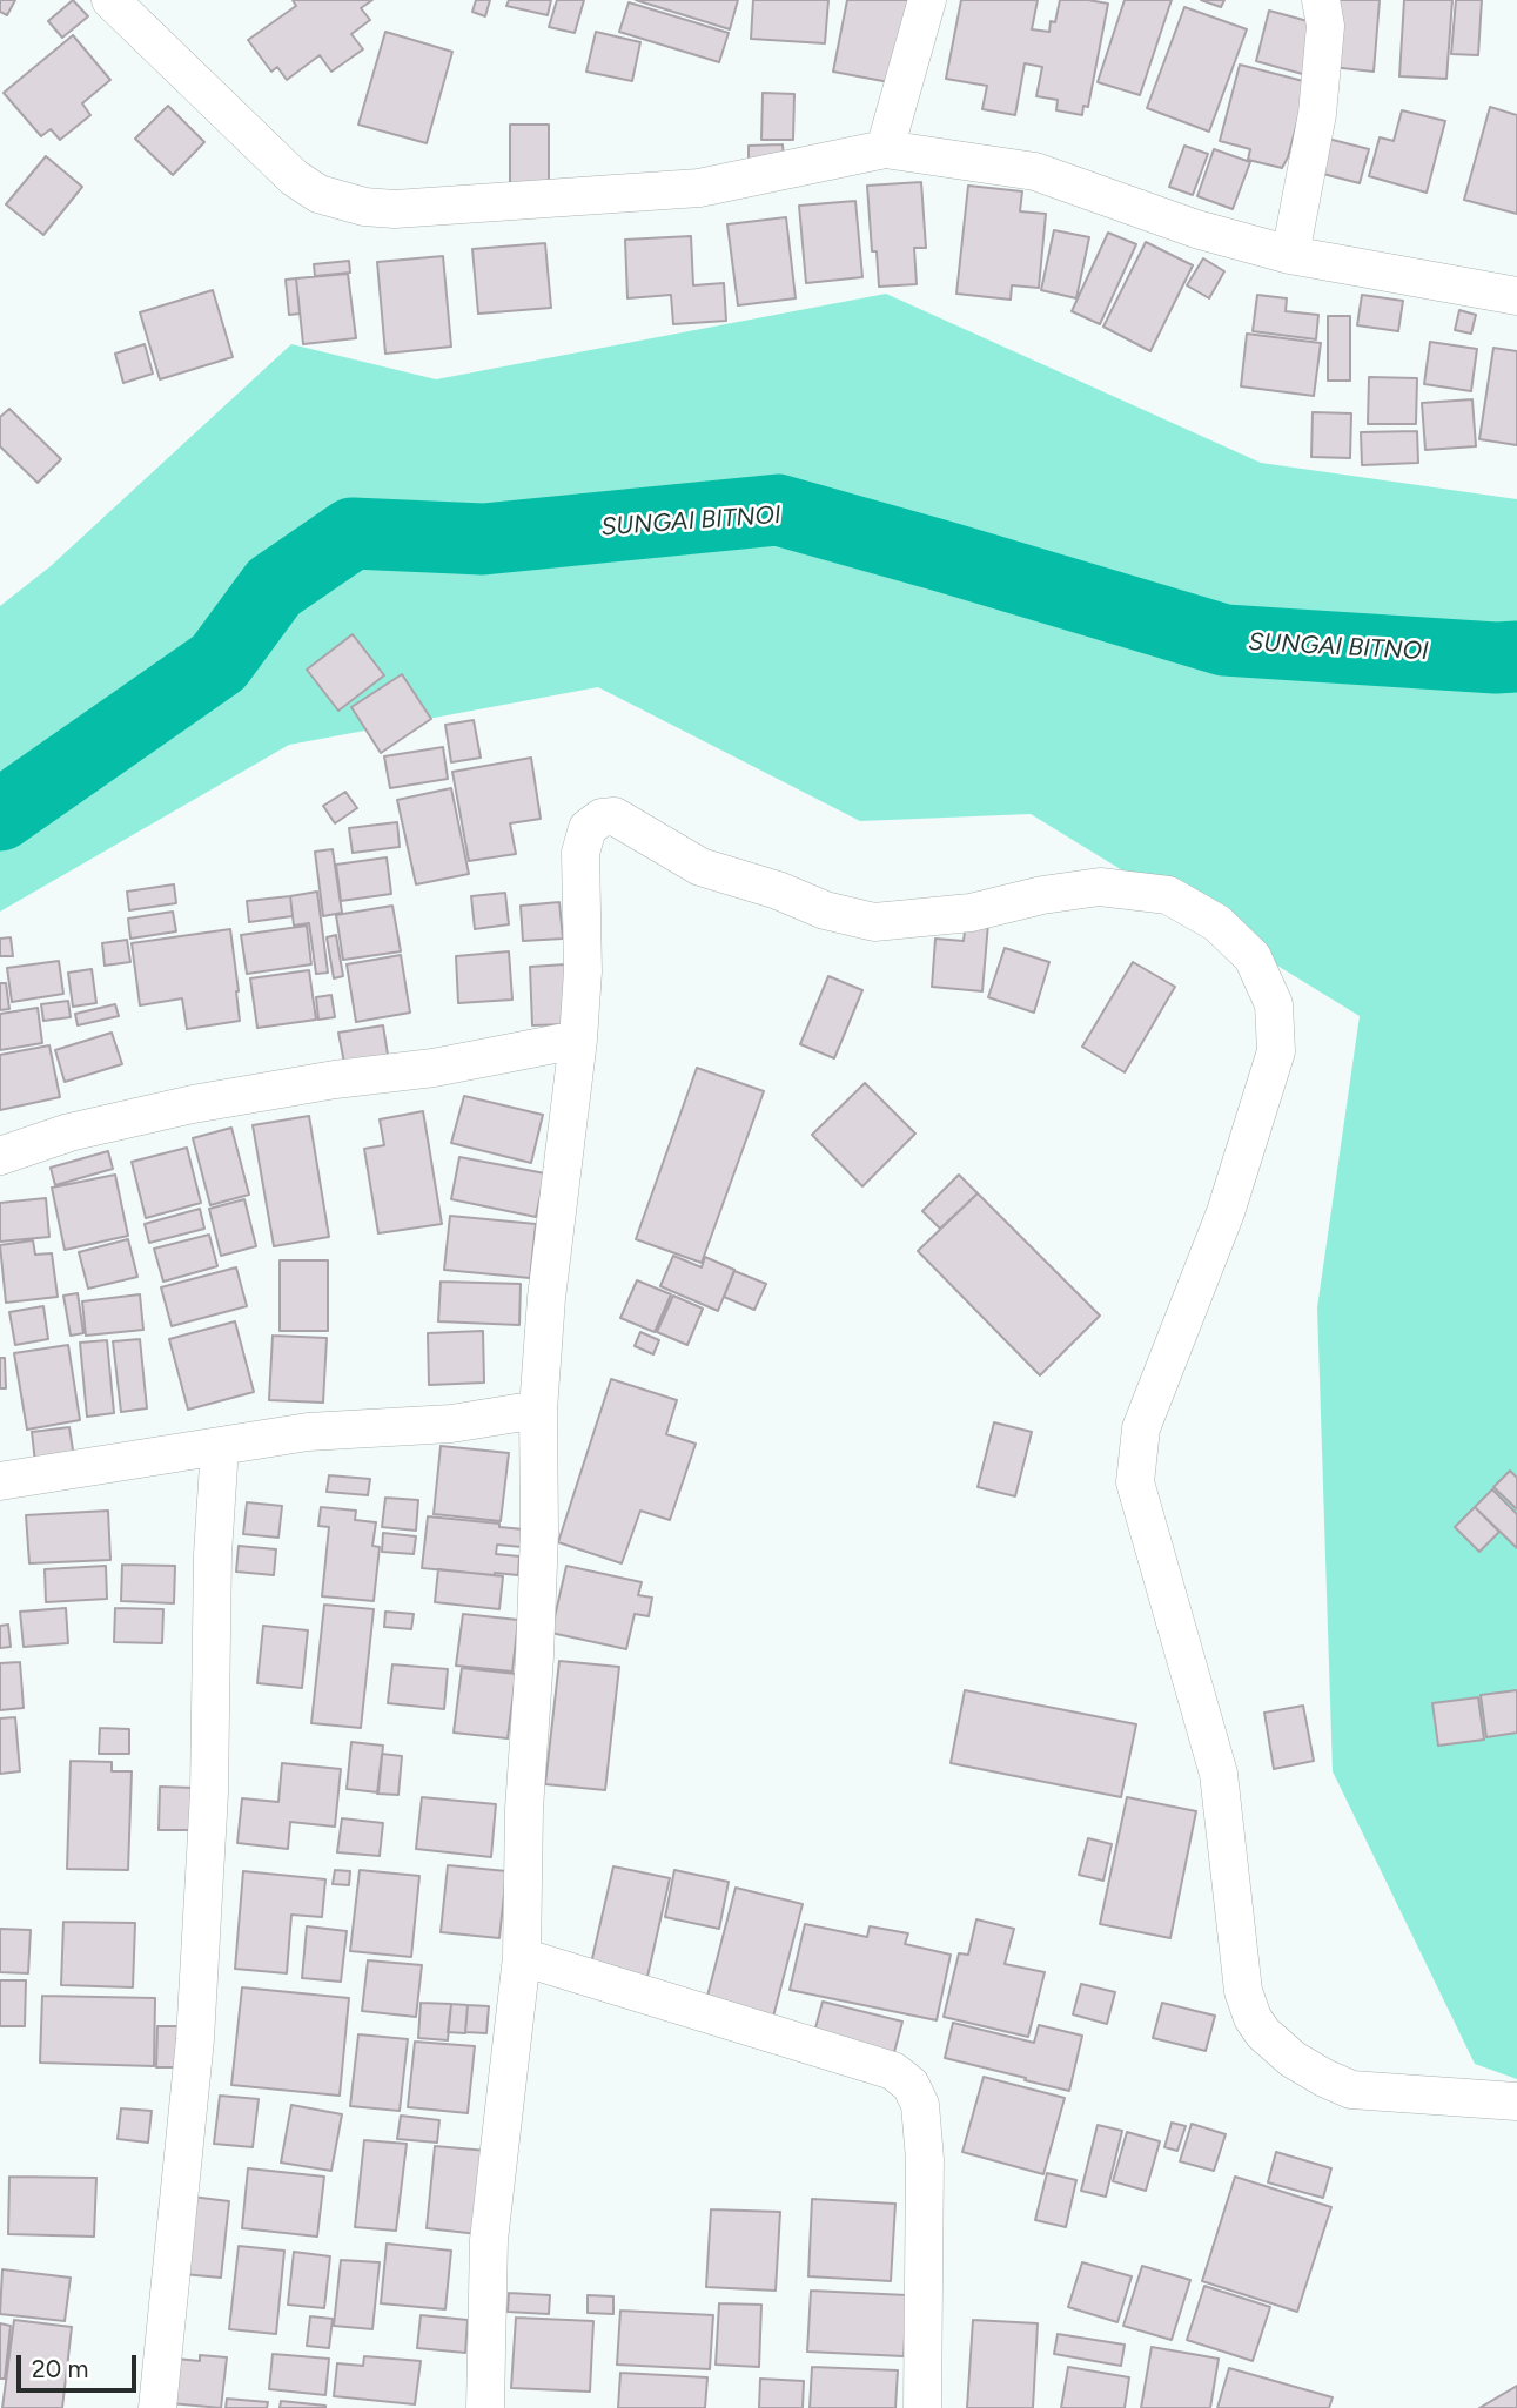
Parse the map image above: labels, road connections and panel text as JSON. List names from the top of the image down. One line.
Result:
{"water":["SUNGAI BITNOI"],"scale_bar":"20 m"}
